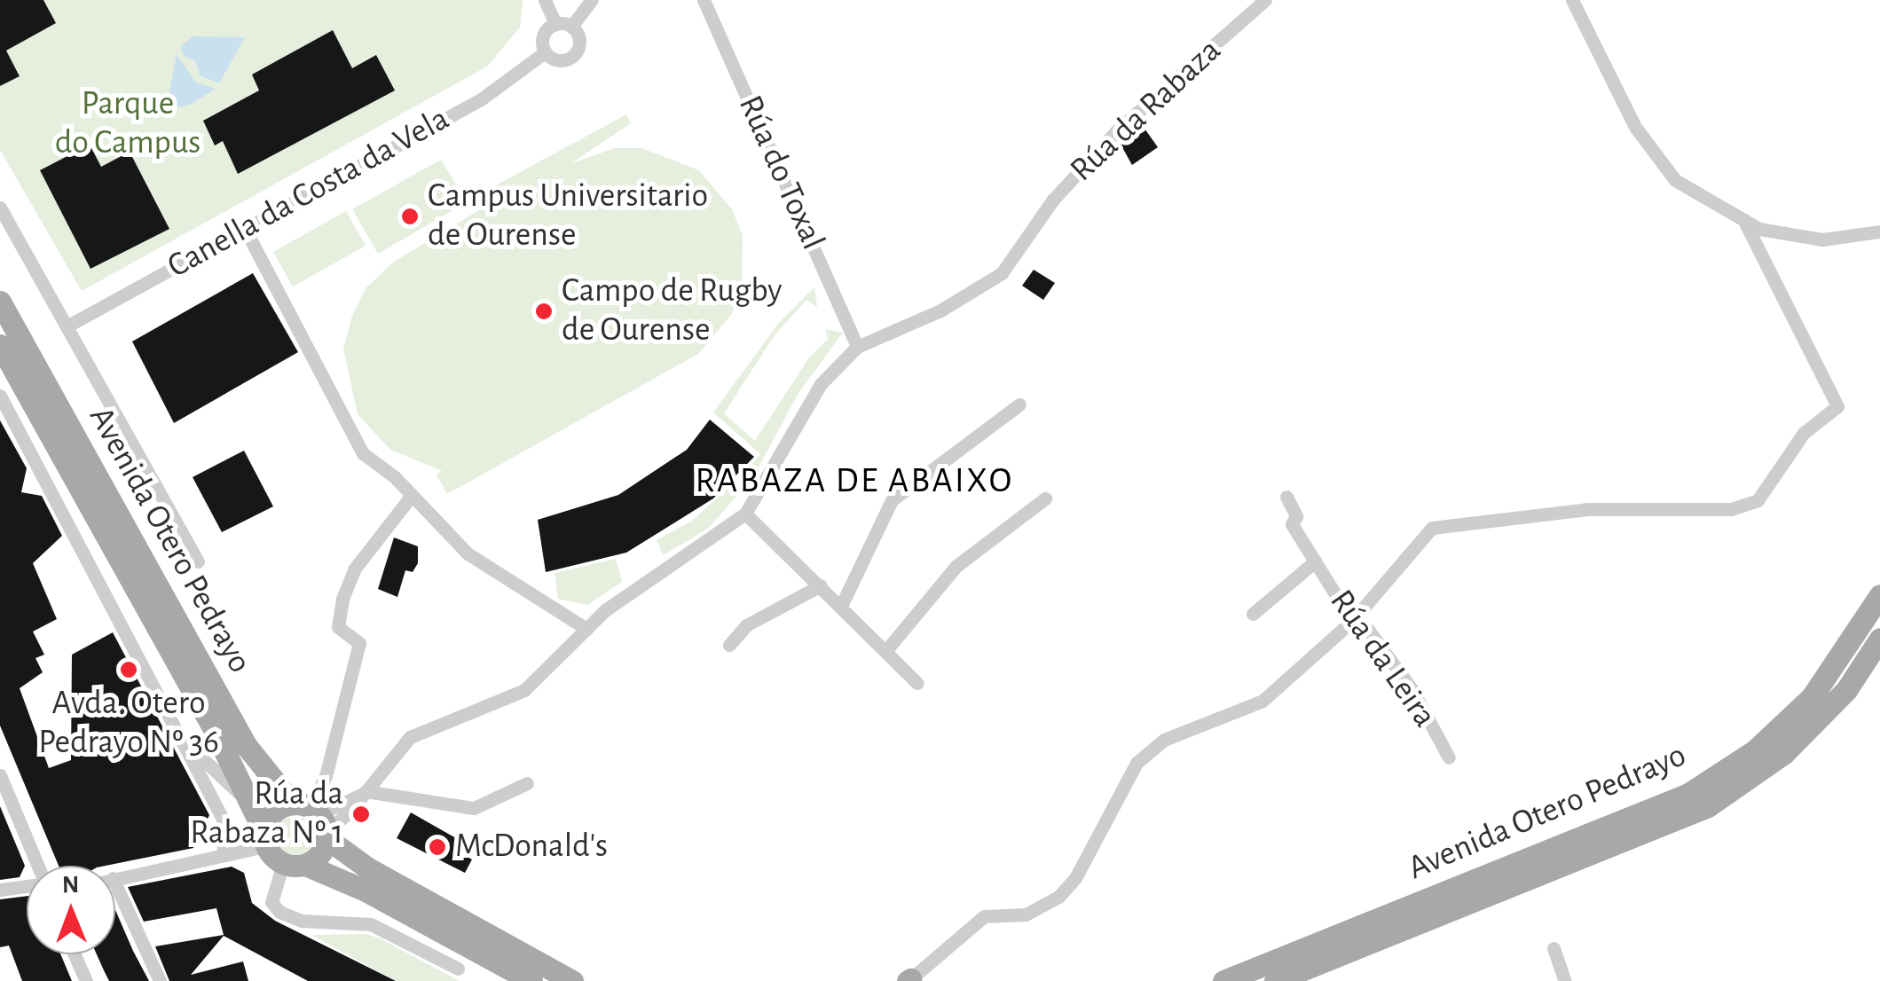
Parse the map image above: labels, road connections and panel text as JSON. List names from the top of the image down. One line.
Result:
{"streets":{"main road":["Avenida Otero Pedrayo"],"street":["Rúa da Rabaza","Rúa do Toxal","Canella da Costa da Vela","Rúa da Leira"]},"crossings":[["Rúa da Rabaza","Rúa do Toxal"]],"districts":["RABAZA DE ABAIXO"],"parks":["Parque do Campus"],"places":["Campus Universitario de Ourense","Campo de Rugby de Ourense","Avda. Otero Pedrayo Nº 36","Rúa da Rabaza Nº 1","McDonald's"],"north":"top"}
